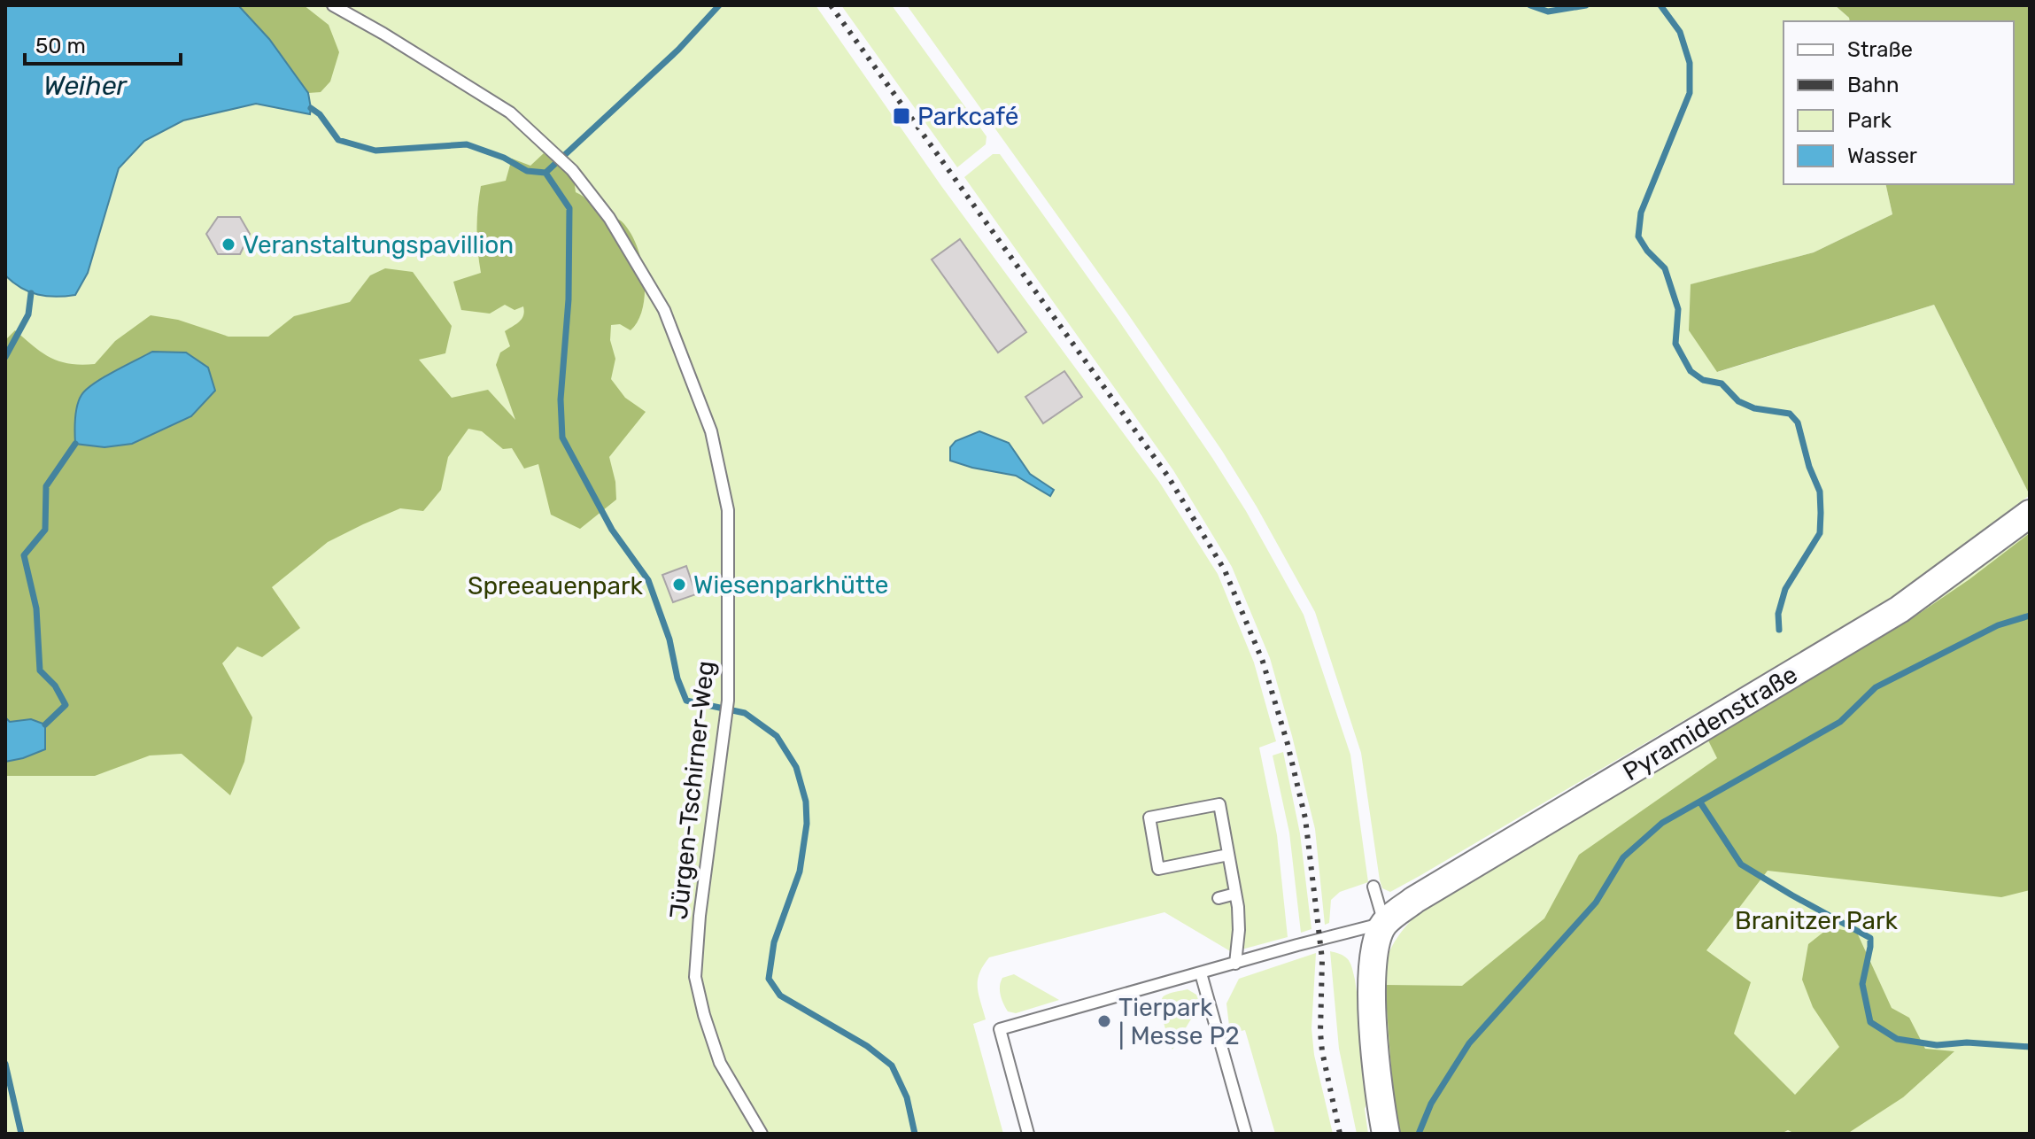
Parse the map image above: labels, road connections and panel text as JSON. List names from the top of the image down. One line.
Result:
{"streets":{"street":["Pyramidenstraße"],"lane":["Jürgen-Tschirner-Weg"]},"water":["Weiher"],"parks":["Spreeauenpark","Branitzer Park"],"places":{"transit":["Parkcafé"],"other":["Veranstaltungspavillion","Wiesenparkhütte","Tierpark | Messe P2"]},"legend":["Straße","Bahn","Park","Wasser"],"scale_bar":"50 m"}
